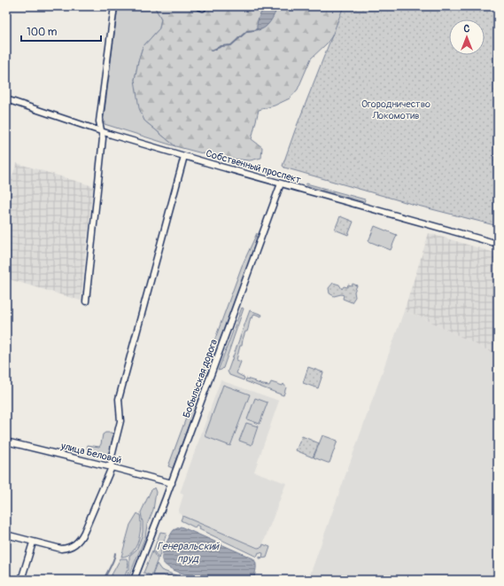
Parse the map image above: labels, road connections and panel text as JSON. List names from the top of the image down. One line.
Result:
{"streets":{"street":["Собственный проспект","Бобыльская дорога","улица Беловой"]},"crossings":[["Собственный проспект","Бобыльская дорога"],["Бобыльская дорога","улица Беловой"]],"water":["Генеральский пруд"],"parks":["Огородничество Локомотив"],"scale_bar":"100 m","north":"top"}
